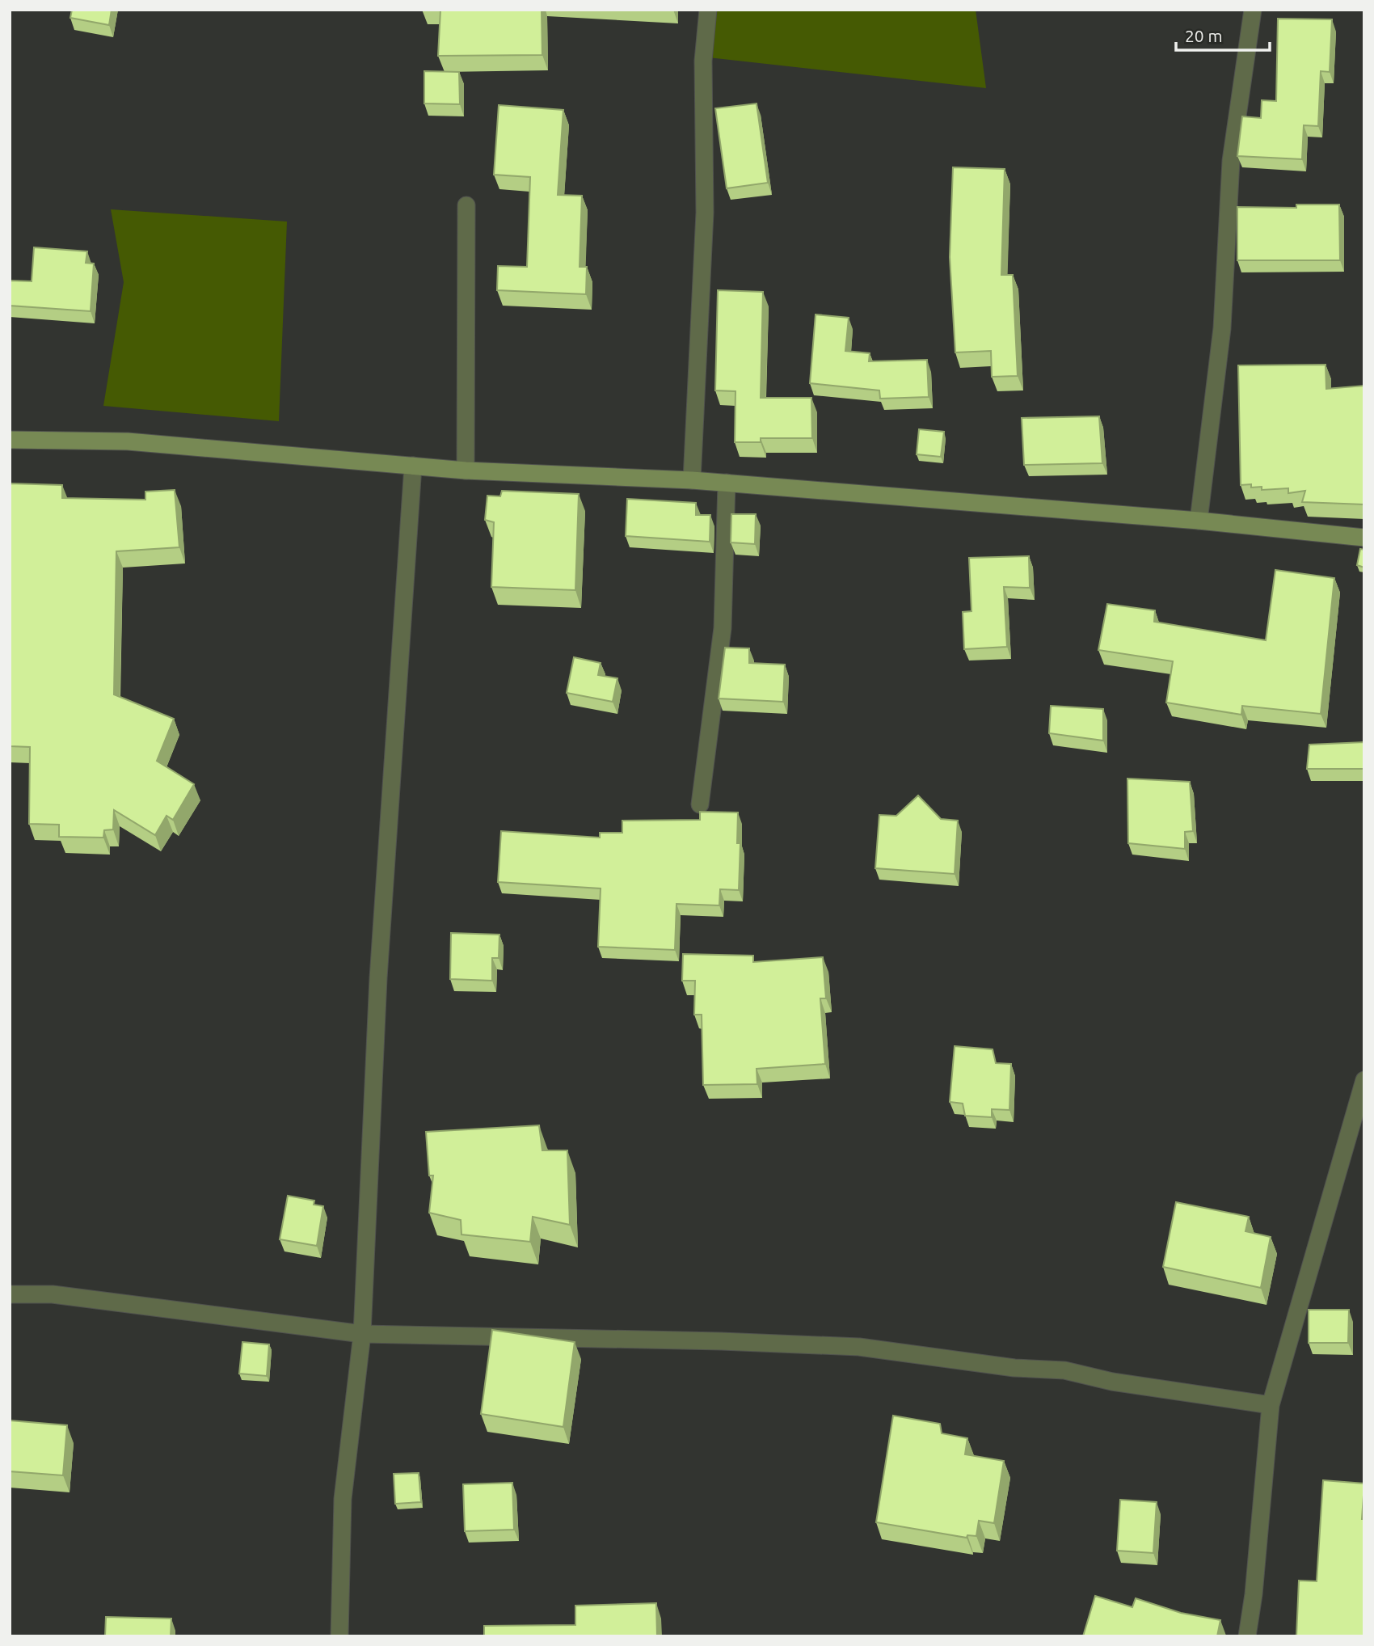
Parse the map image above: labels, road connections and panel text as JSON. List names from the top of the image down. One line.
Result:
{"scale_bar":"20 m"}
